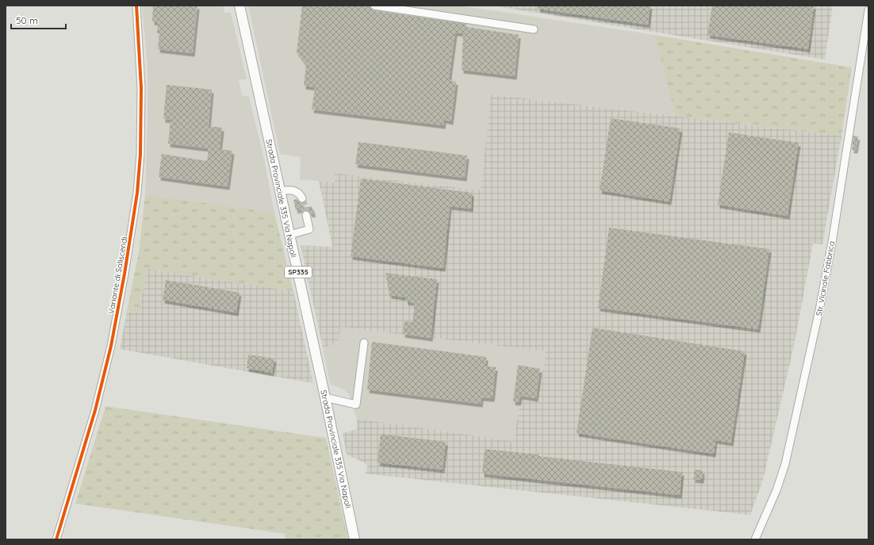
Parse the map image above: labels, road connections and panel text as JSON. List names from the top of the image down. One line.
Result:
{"streets":{"main road":["Strada Provinciale 335 Via Napoli","SP335"],"street":["Variante di Saliscendi","Str. Vicinale Fabbrica"]},"scale_bar":"50 m"}
